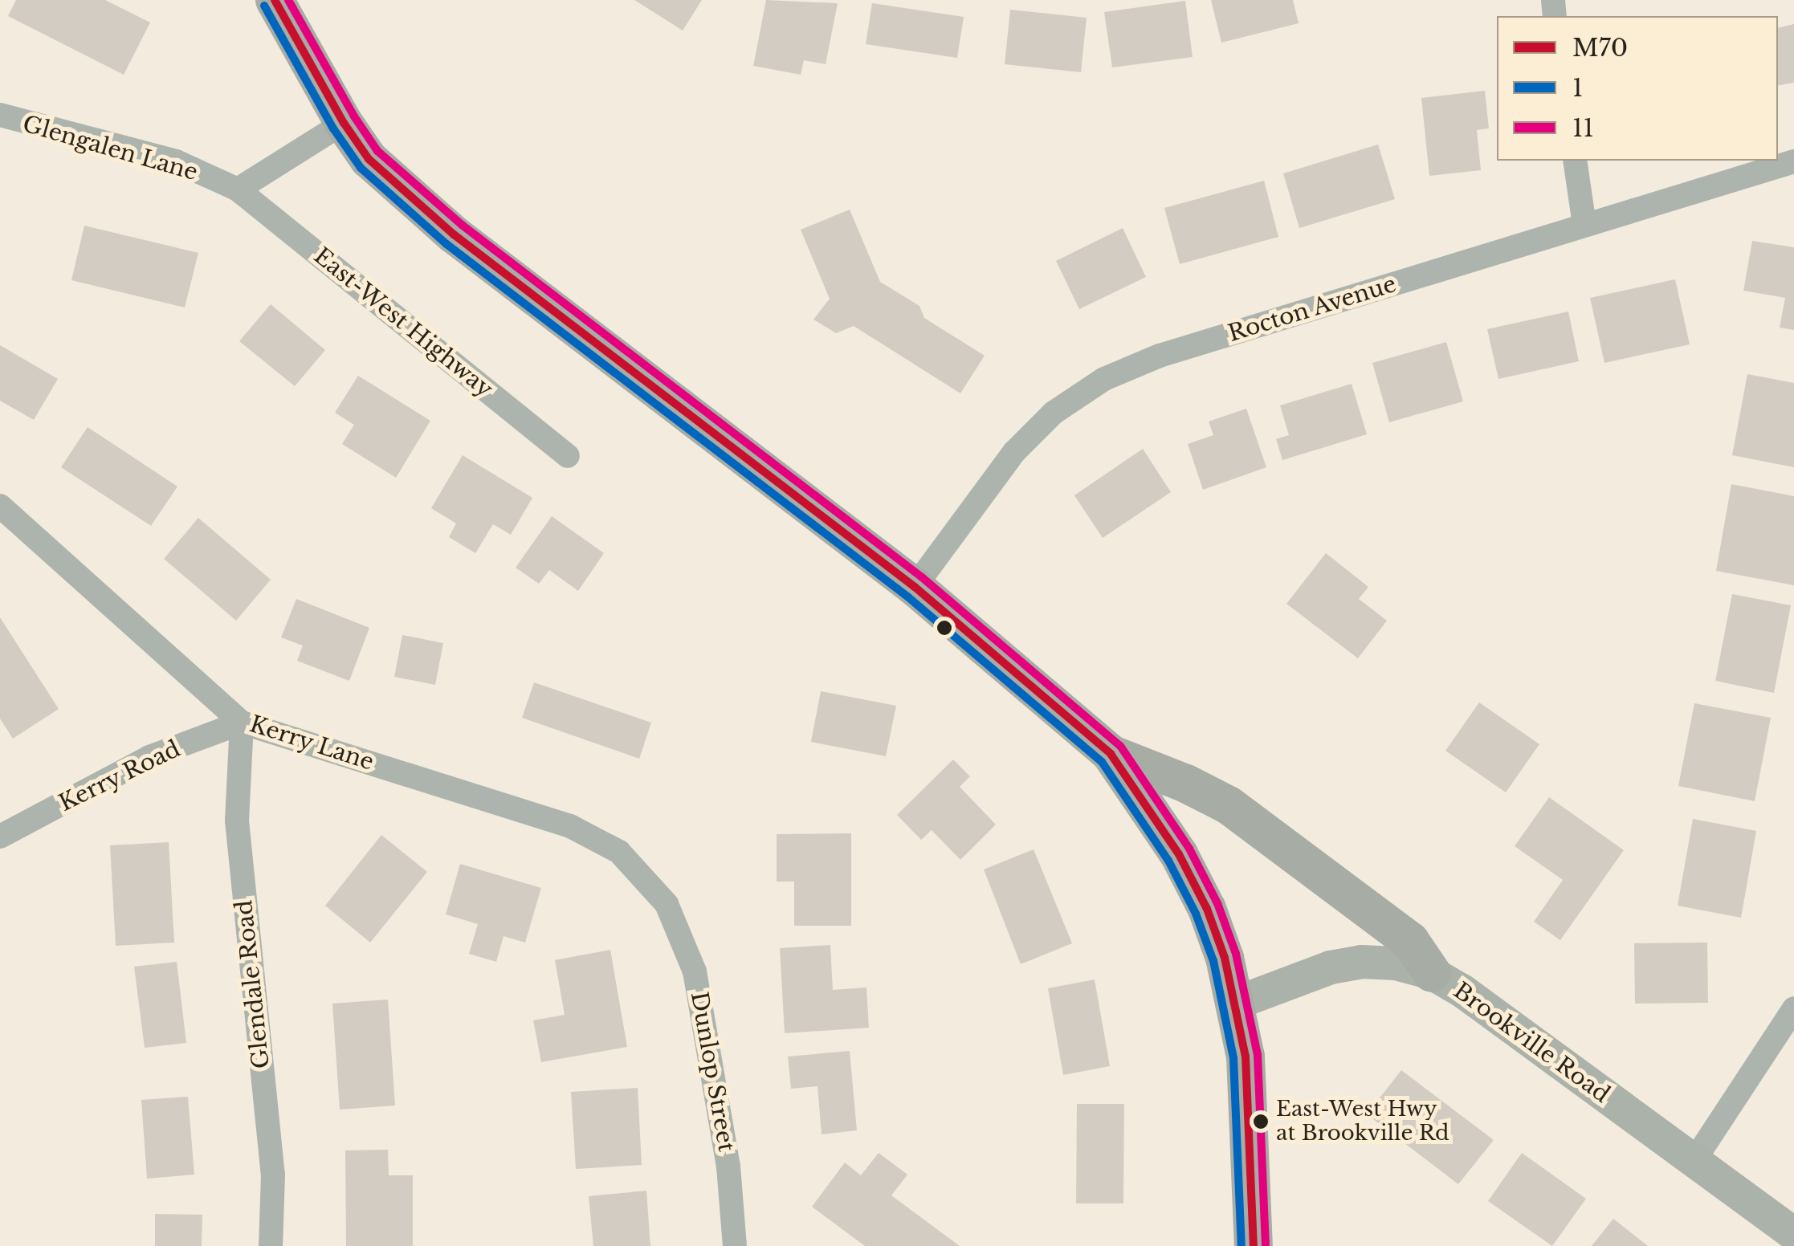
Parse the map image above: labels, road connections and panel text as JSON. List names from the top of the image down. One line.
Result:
{"streets":{"main road":["Brookville Road"],"street":["Glengalen Lane","Rocton Avenue","East-West Highway","Kerry Lane","Kerry Road","Glendale Road","Dunlop Street"]},"crossings":[["Glengalen Lane","East-West Highway"],["Kerry Lane","Kerry Road"],["Kerry Lane","Glendale Road"],["Kerry Lane","Dunlop Street"],["Kerry Road","Glendale Road"]],"places":["East-West Hwy at Brookville Rd"],"lines":["transit line M70","transit line 11","transit line 1"],"legend":["M70","1","11"]}
